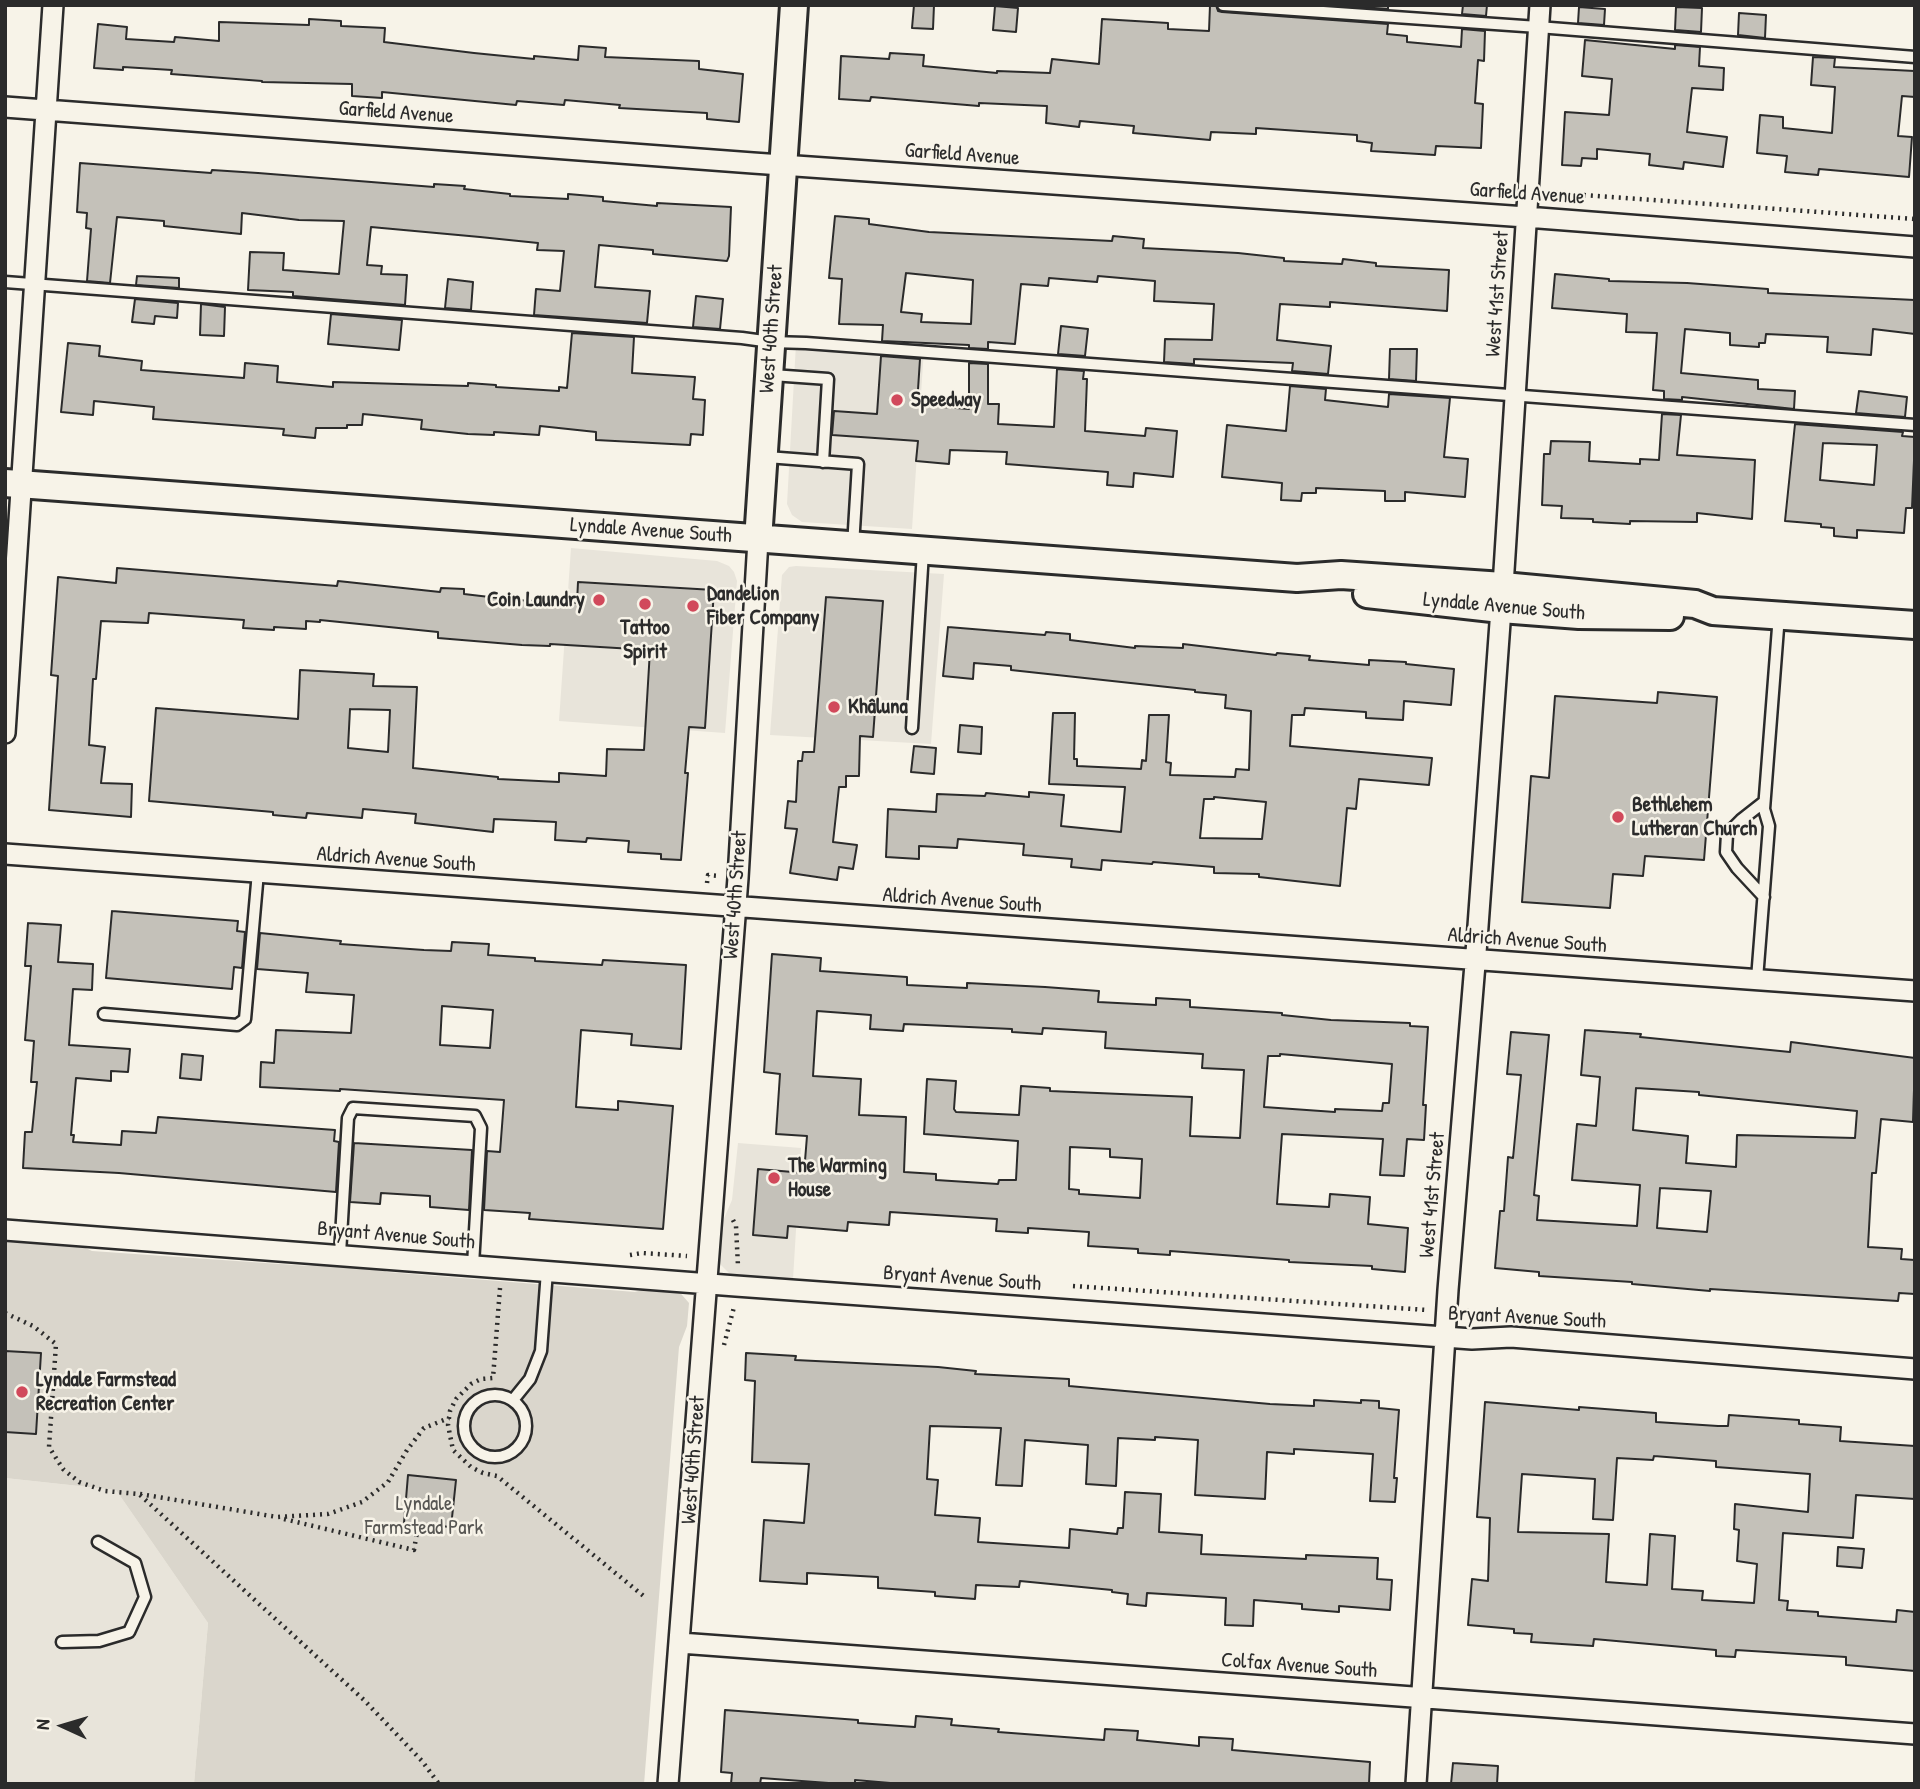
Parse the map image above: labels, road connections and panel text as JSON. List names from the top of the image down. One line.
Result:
{"streets":{"main road":["West 40th Street","Lyndale Avenue South"],"street":["Garfield Avenue","West 41st Street","Aldrich Avenue South","Bryant Avenue South","Colfax Avenue South"]},"crossings":[["Garfield Avenue","West 41st Street"],["Garfield Avenue","West 40th Street"],["West 41st Street","Lyndale Avenue South"],["West 41st Street","Aldrich Avenue South"],["West 41st Street","Bryant Avenue South"],["West 41st Street","Colfax Avenue South"],["West 40th Street","Lyndale Avenue South"],["West 40th Street","Aldrich Avenue South"],["West 40th Street","Bryant Avenue South"],["West 40th Street","Colfax Avenue South"]],"parks":["Lyndale Farmstead Park"],"places":["Speedway","Coin Laundry","Tattoo Spirit","Dandelion Fiber Company","Khâluna","Bethlehem Lutheran Church","The Warming House","Lyndale Farmstead Recreation Center"],"north":"left"}
